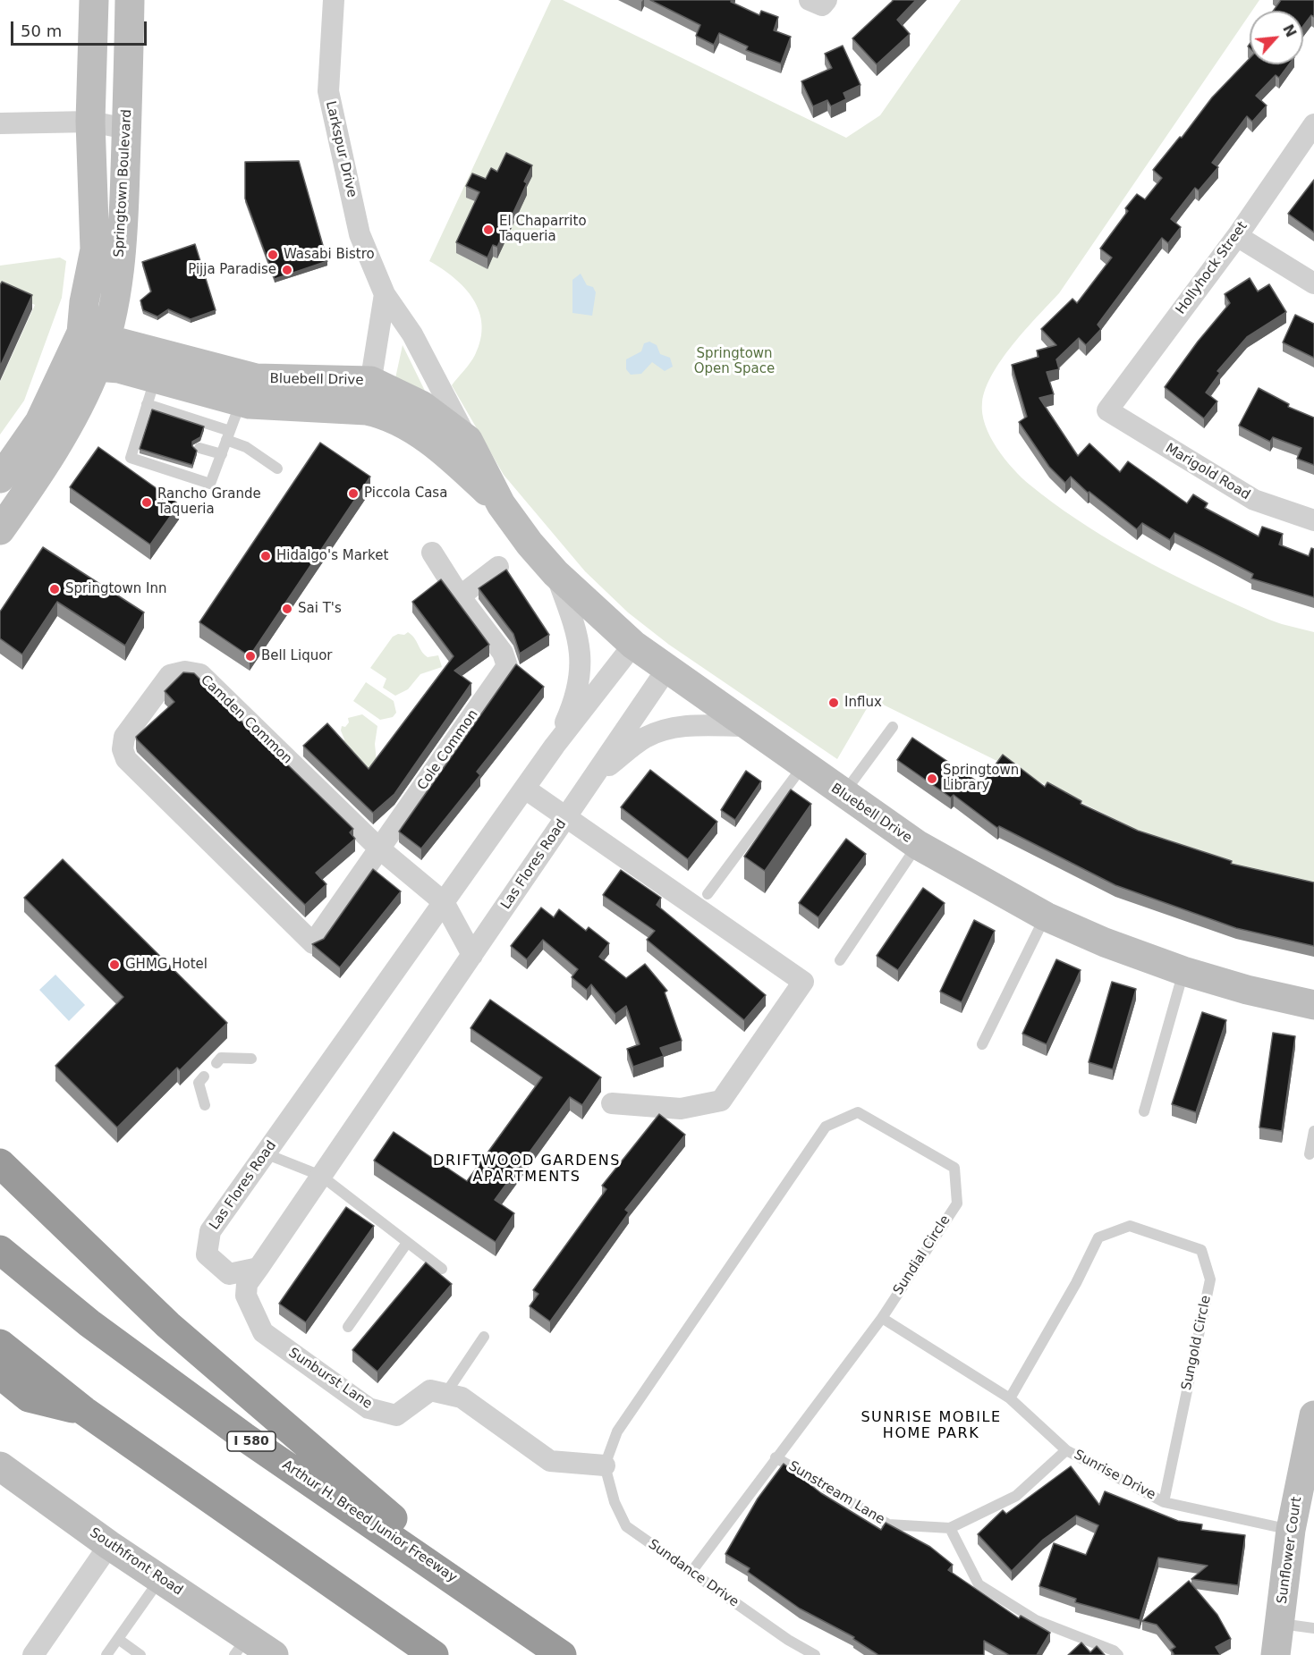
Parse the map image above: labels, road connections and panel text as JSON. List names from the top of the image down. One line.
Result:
{"streets":{"highway":["I 580","Arthur H. Breed Junior Freeway"],"street":["Larkspur Drive","Springtown Boulevard","Hollyhock Street","Bluebell Drive","Marigold Road","Camden Common","Cole Common","Las Flores Road","Sunburst Lane","Sunflower Court","Southfront Road"],"lane":["Sundial Circle","Sungold Circle","Sunrise Drive","Sunstream Lane","Sundance Drive"]},"crossings":[["Larkspur Drive","Bluebell Drive"],["Springtown Boulevard","Bluebell Drive"],["Hollyhock Street","Marigold Road"],["Bluebell Drive","Las Flores Road"],["Camden Common","Cole Common"],["Camden Common","Las Flores Road"],["Las Flores Road","Sunburst Lane"],["Sundial Circle","Sunburst Lane"],["Sundial Circle","Sunrise Drive"],["Sundial Circle","Sunstream Lane"],["Sundial Circle","Sundance Drive"],["Sungold Circle","Sunrise Drive"],["Sunburst Lane","Sundance Drive"],["Sunrise Drive","Sunstream Lane"],["Sunrise Drive","Sunflower Court"]],"districts":["DRIFTWOOD GARDENS APARTMENTS","SUNRISE MOBILE HOME PARK"],"parks":["Springtown Open Space"],"places":["El Chaparrito Taqueria","Wasabi Bistro","Pijja Paradise","Piccola Casa","Rancho Grande Taqueria","Hidalgo's Market","Springtown Inn","Sai T's","Bell Liquor","Influx","Springtown Library","GHMG Hotel"],"scale_bar":"50 m","north":"top right"}
